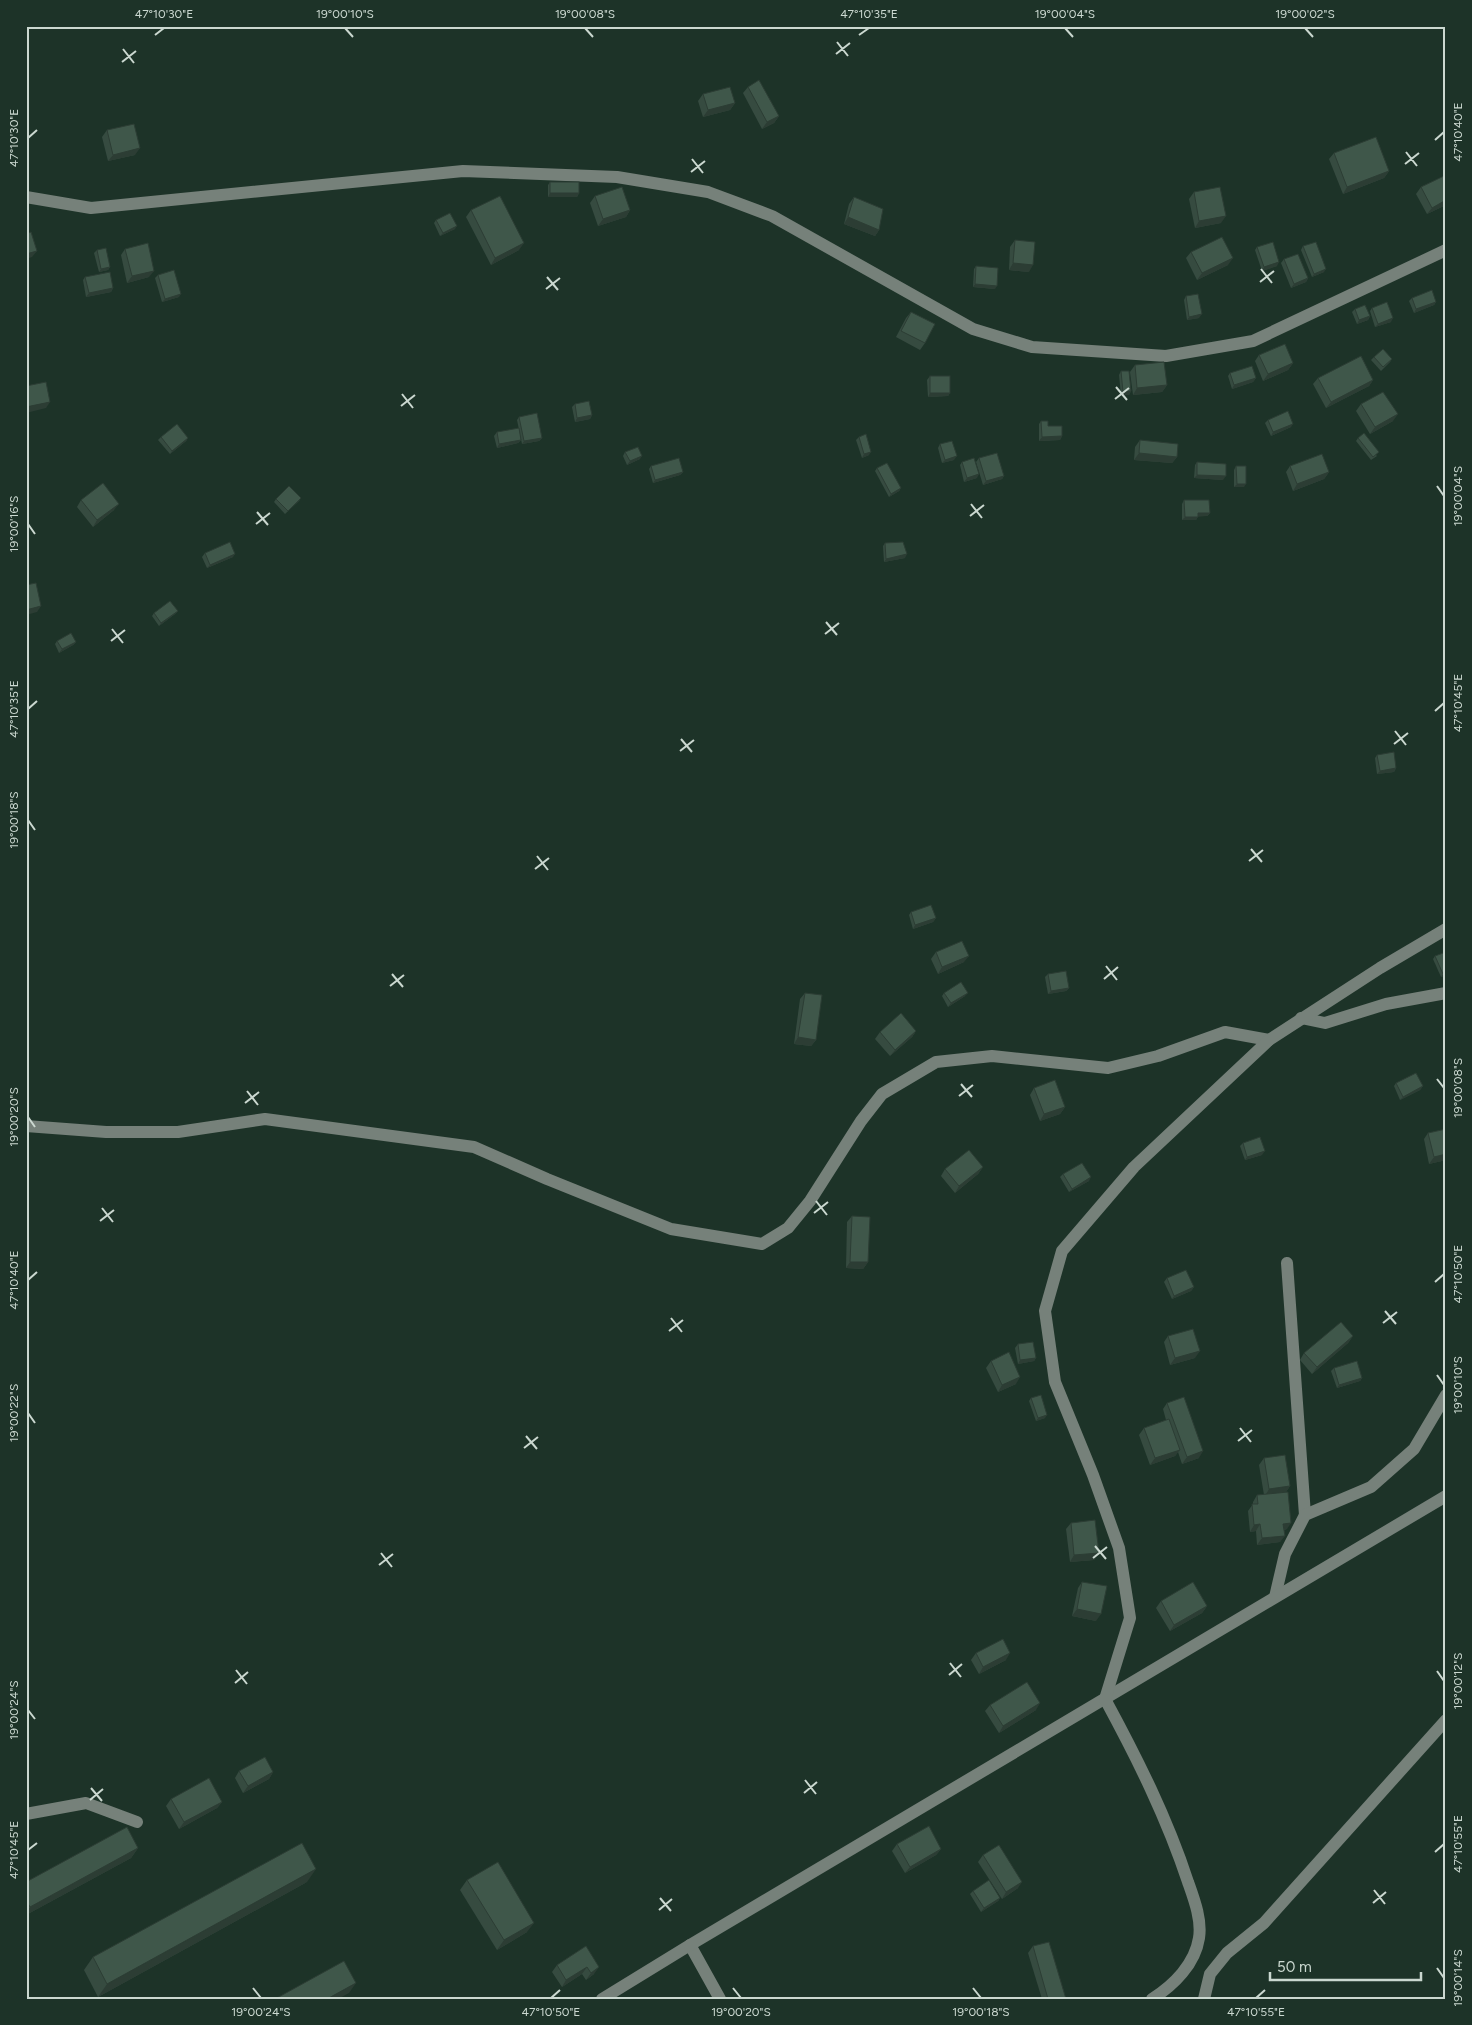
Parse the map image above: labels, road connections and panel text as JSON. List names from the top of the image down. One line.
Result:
{"scale_bar":"50 m","coordinates":["47°10'30\"E","19°00'10\"S","19°00'08\"S","47°10'35\"E","19°00'04\"S","19°00'02\"S","47°10'40\"E","19°00'16\"S","47°10'45\"E","19°00'18\"S","19°00'20\"S","47°10'50\"E","19°00'22\"S","19°00'12\"S","19°00'24\"S","47°10'55\"E","19°00'14\"S"]}
